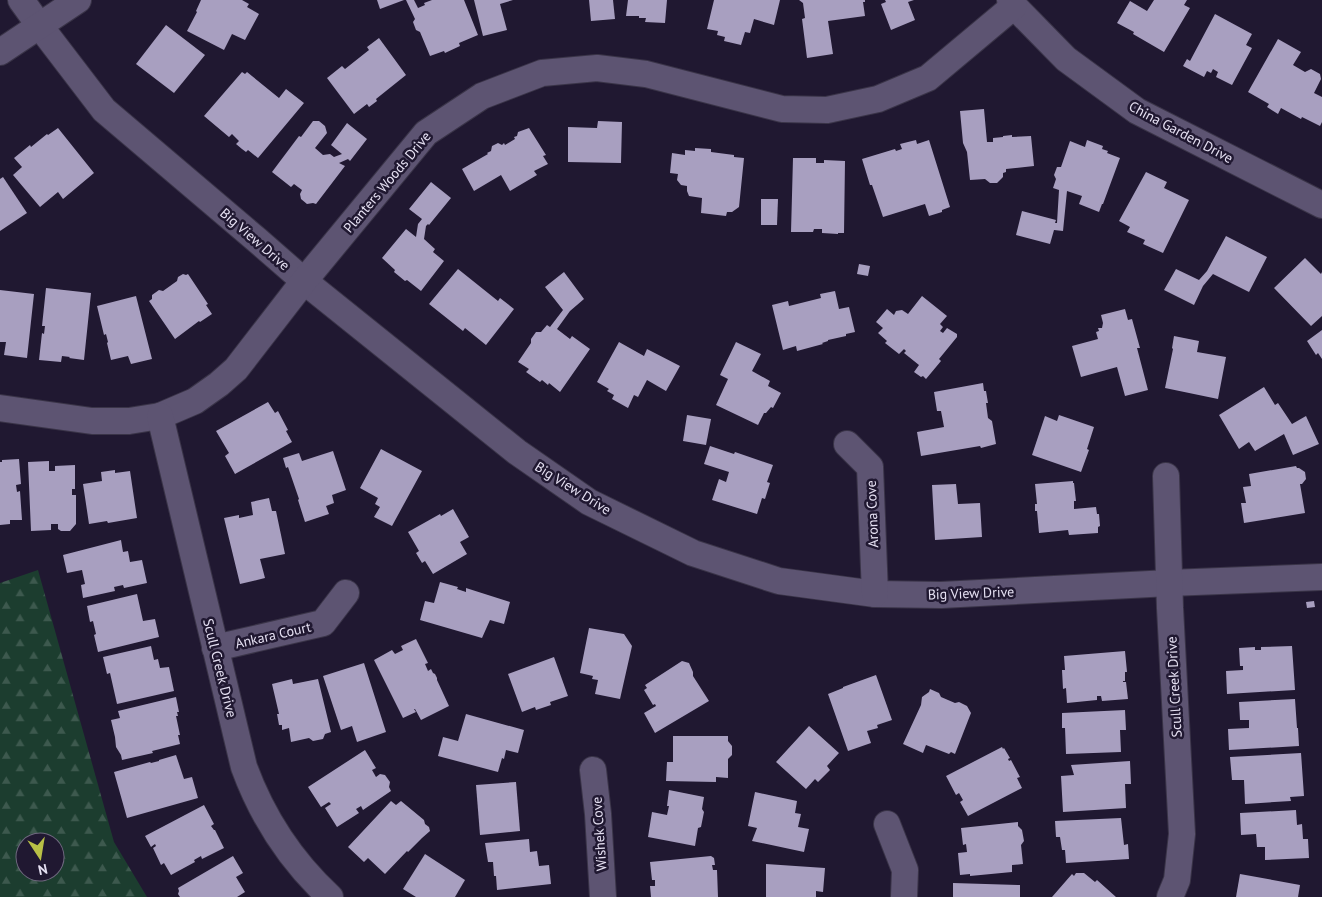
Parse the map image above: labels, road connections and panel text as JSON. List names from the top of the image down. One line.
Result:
{"streets":{"street":["China Garden Drive","Planters Woods Drive","Big View Drive","Arona Cove","Ankara Court","Scull Creek Drive","Wishek Cove"]},"crossings":[["China Garden Drive","Planters Woods Drive"],["Planters Woods Drive","Big View Drive"],["Planters Woods Drive","Scull Creek Drive"],["Big View Drive","Arona Cove"],["Big View Drive","Scull Creek Drive"],["Ankara Court","Scull Creek Drive"]],"north":"bottom"}
